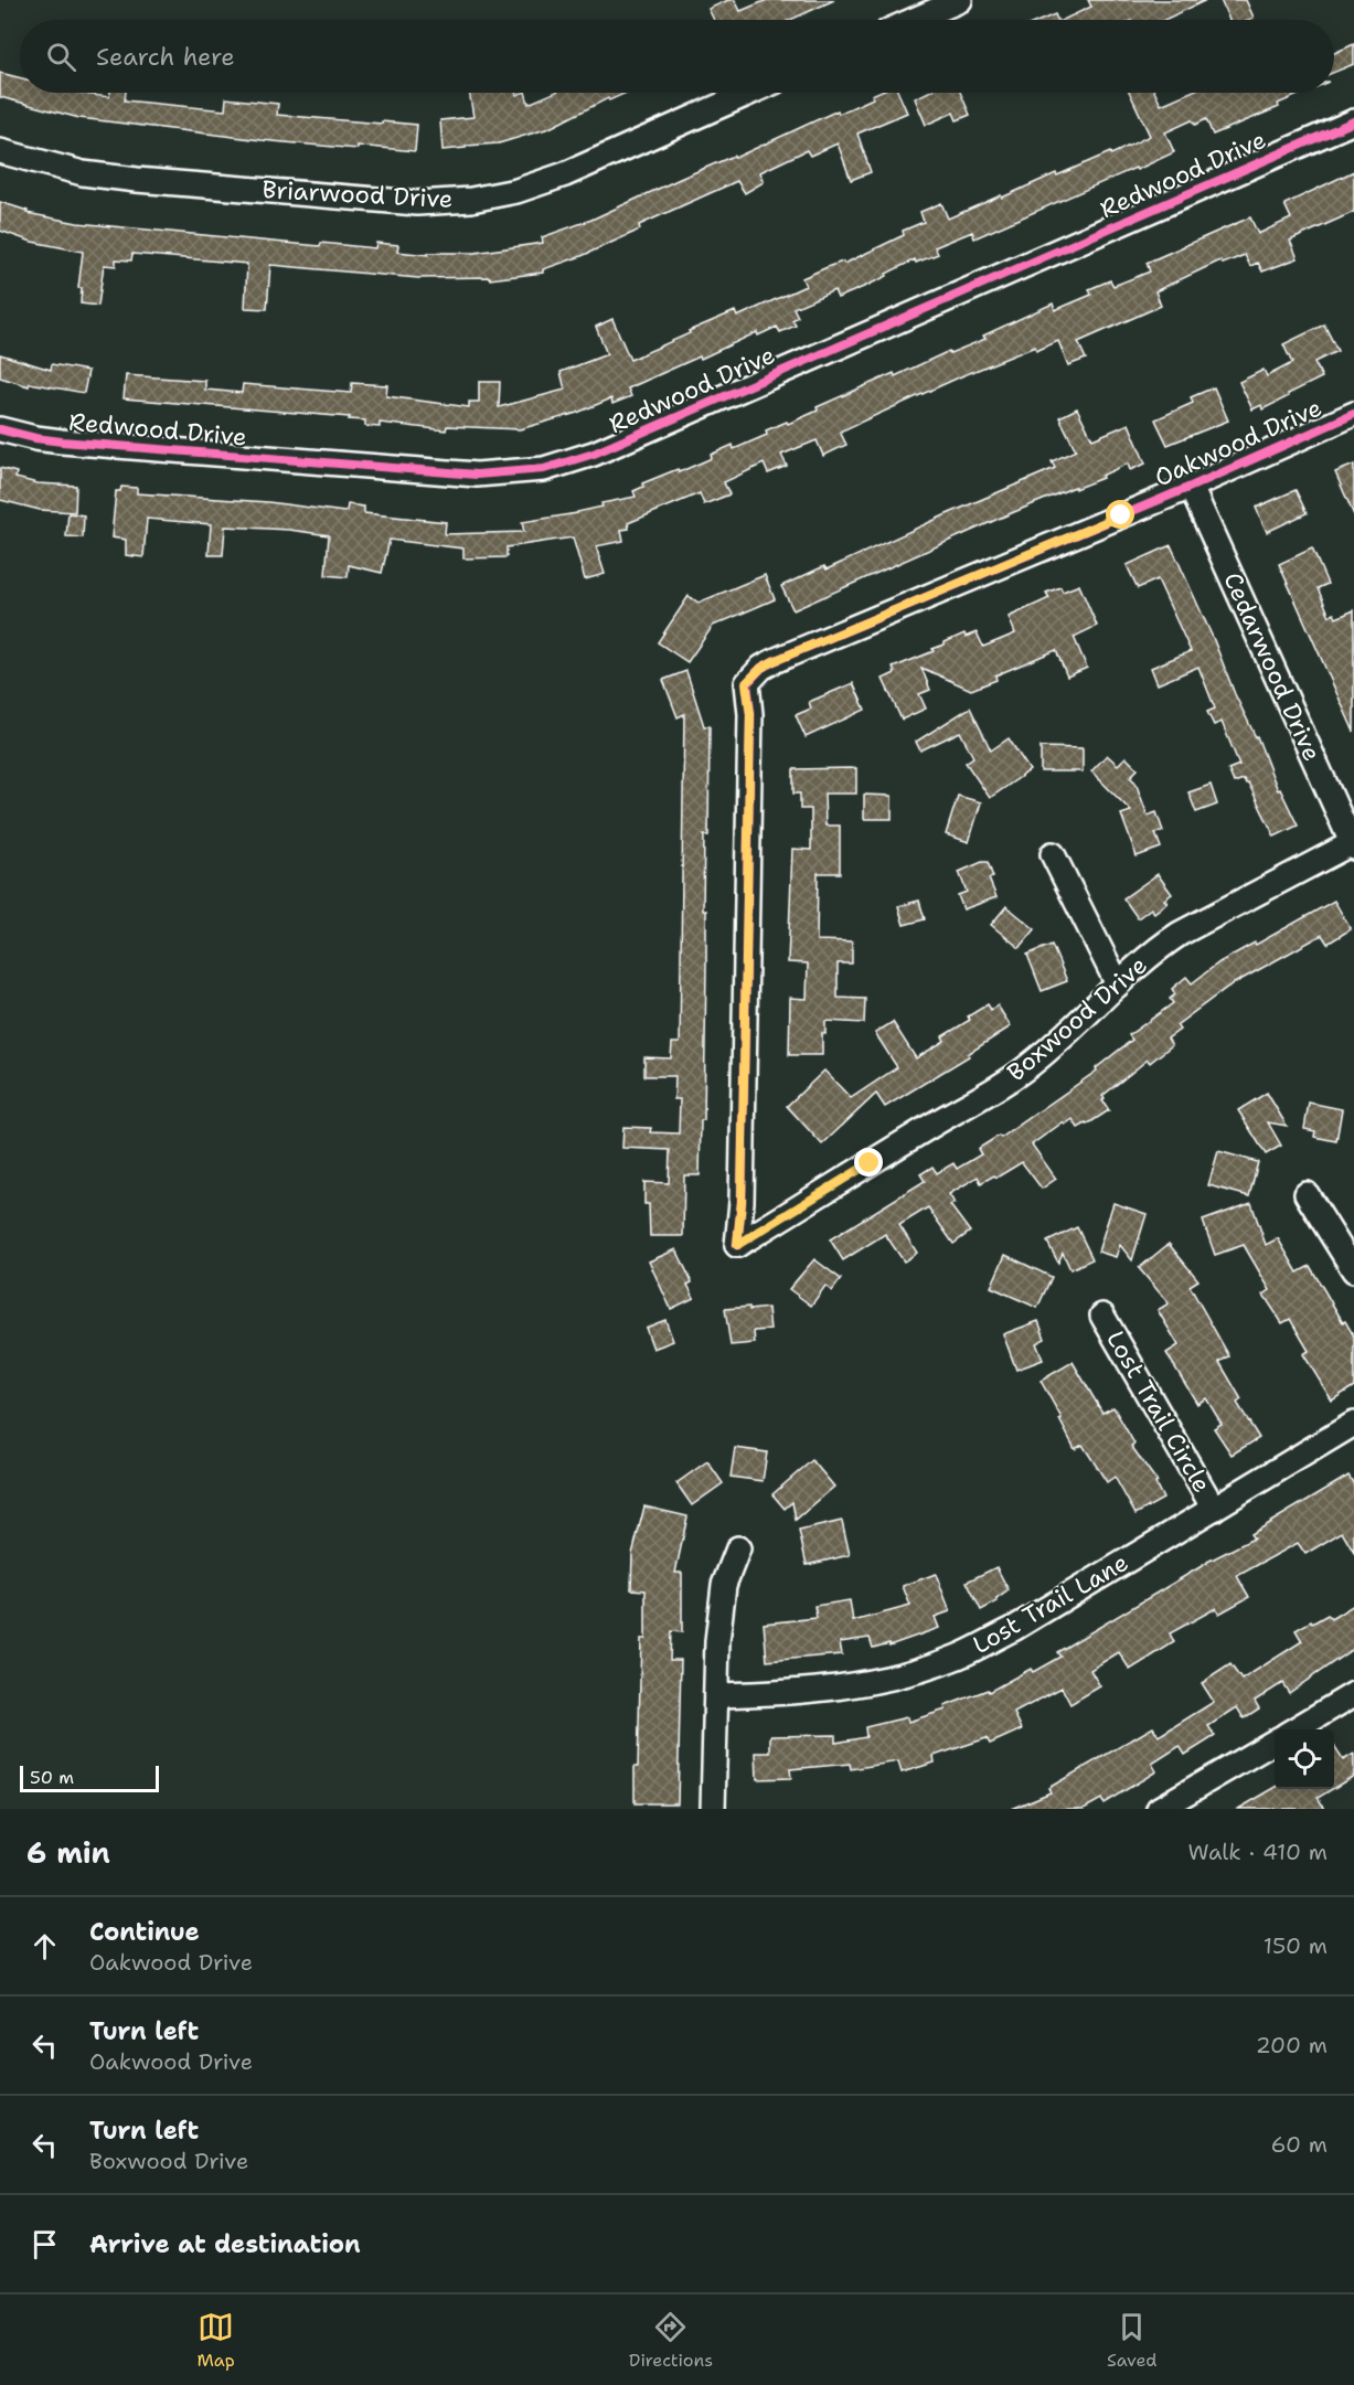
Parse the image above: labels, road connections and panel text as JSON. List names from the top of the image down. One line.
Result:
{"streets":{"street":["Redwood Drive","Briarwood Drive","Oakwood Drive","Cedarwood Drive","Boxwood Drive","Lost Trail Circle","Lost Trail Lane"]},"crossings":[["Oakwood Drive","Cedarwood Drive"],["Oakwood Drive","Boxwood Drive"],["Cedarwood Drive","Boxwood Drive"],["Lost Trail Circle","Lost Trail Lane"]],"scale_bar":"50 m","page":{"search":"Search here","scale":"50 m","heading":["6 min","Walk · 410 m"],"list":[["Continue","Oakwood Drive","150 m"],["Turn left","Oakwood Drive","200 m"],["Turn left","Boxwood Drive","60 m"],"Arrive at destination"],"nav":["Map","Directions","Saved"]}}
